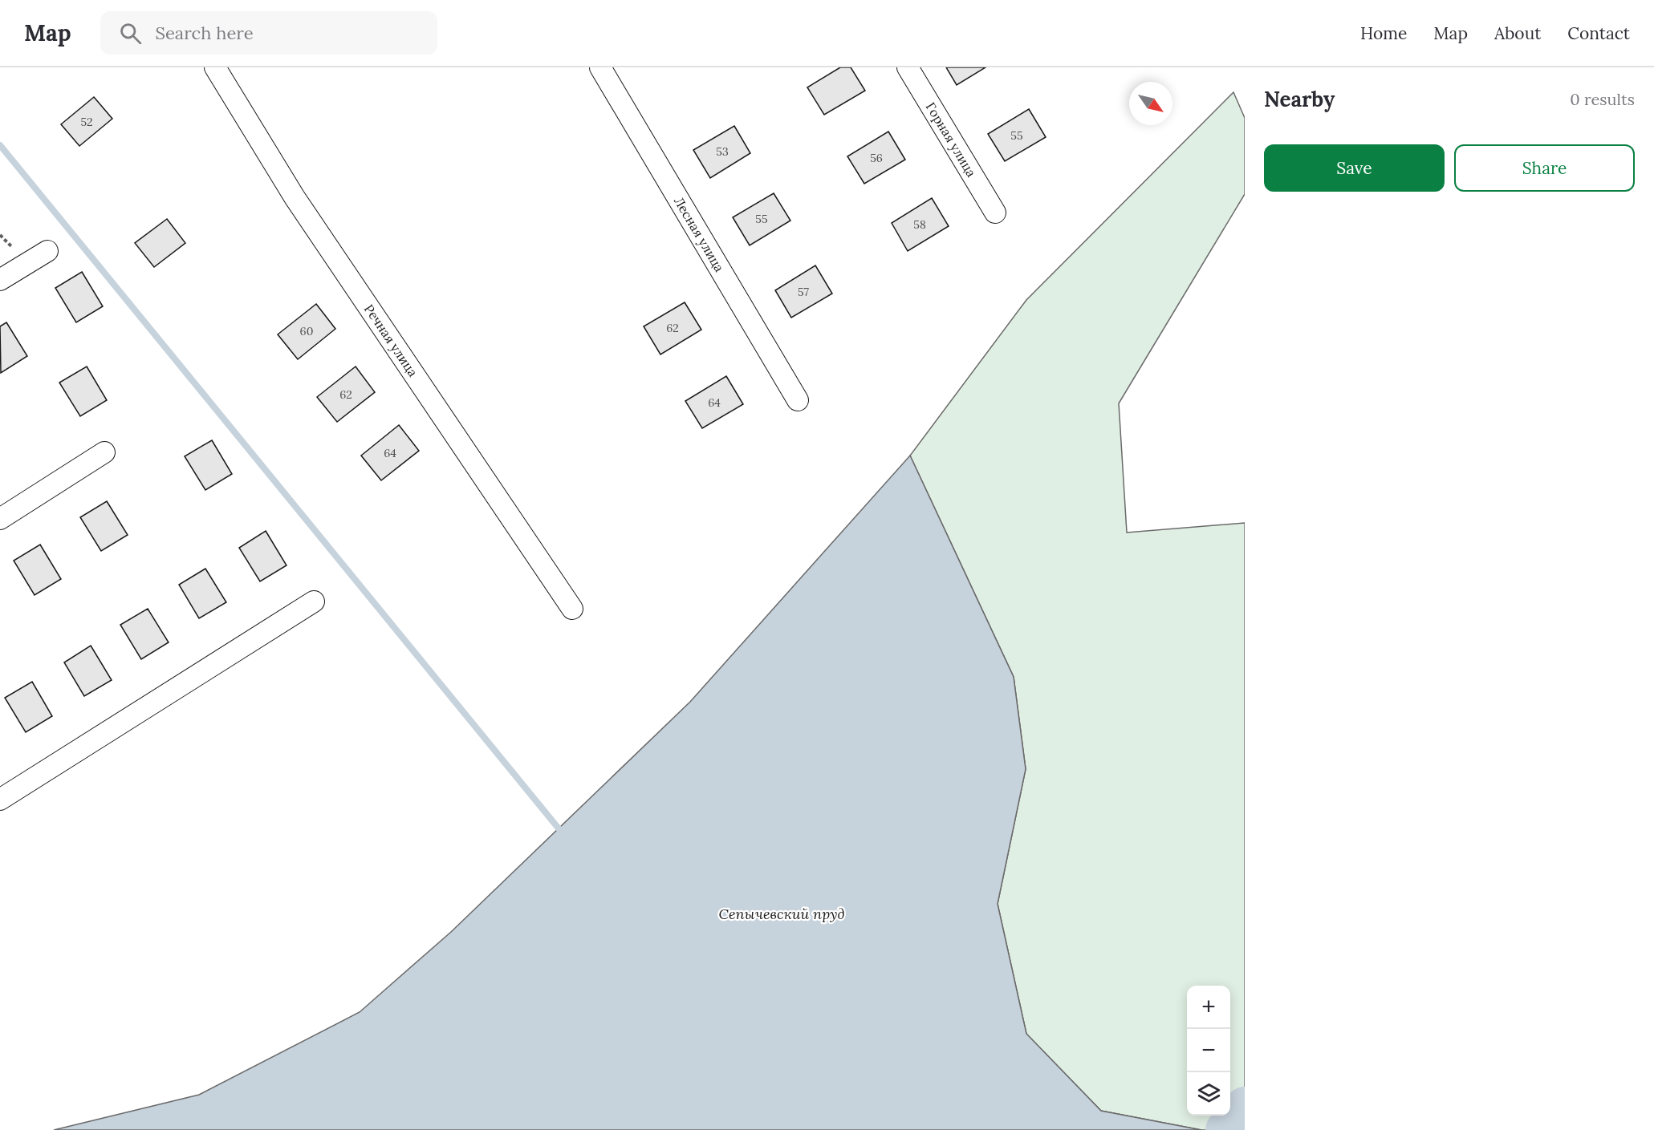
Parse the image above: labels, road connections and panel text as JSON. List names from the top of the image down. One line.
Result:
{"streets":{"street":["Горная улица","Лесная улица","Речная улица"]},"water":["Сепычевский пруд"],"house_numbers":["52","55","53","56","55","58","57","62","60","62","64","64"],"north":"bottom right","page":{"header":"Map","search":"Search here","nav":["Home","Map","About","Contact"],"heading":["Nearby","0 results"],"buttons":["Save","Share"],"map_buttons":["+","−"]}}
